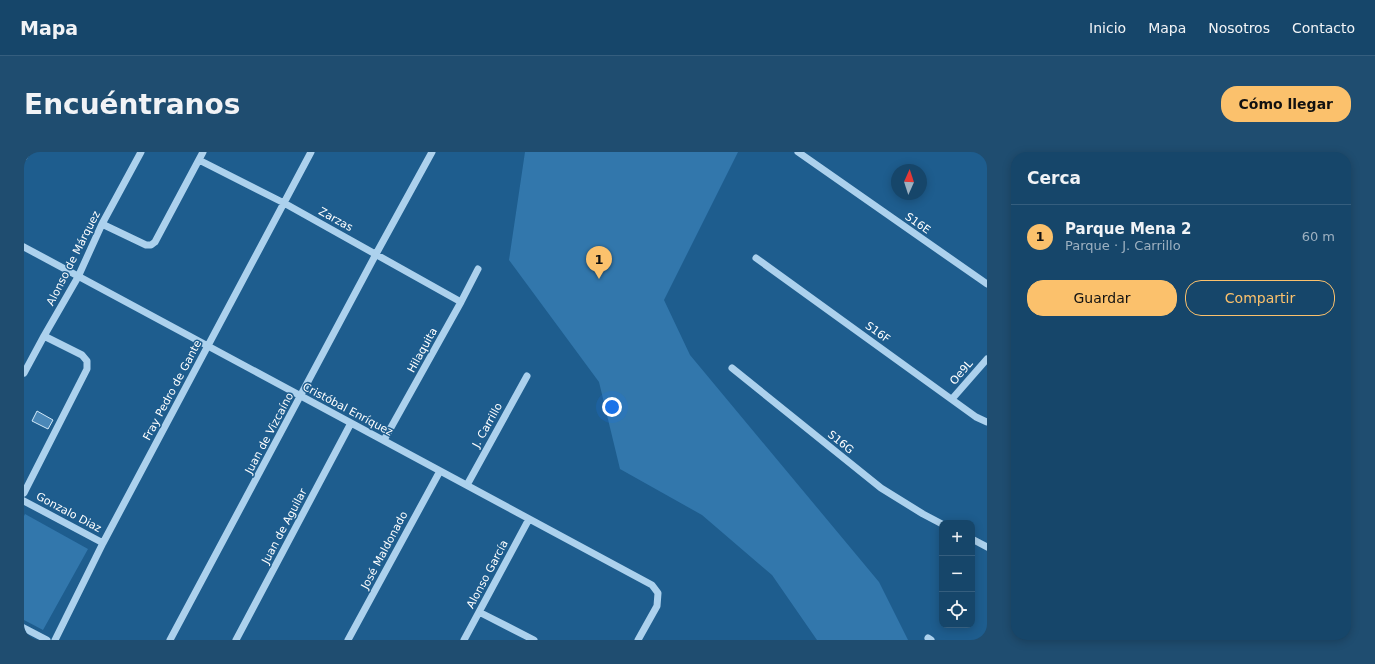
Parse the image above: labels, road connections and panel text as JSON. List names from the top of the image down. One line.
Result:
{"streets":{"street":["Zarzas","S16E","Alonso de Márquez","S16F","Hilaquita","Oe9L","Fray Pedro de Gante","Cristóbal Enríquez","J. Carrillo","Juan de Vizcaíno","S16G","Gonzalo Diaz","Juan de Aguilar","José Maldonado","Alonso García"]},"crossings":[["Zarzas","Hilaquita"],["Zarzas","Fray Pedro de Gante"],["Zarzas","Juan de Vizcaíno"],["Alonso de Márquez","Cristóbal Enríquez"],["S16F","Oe9L"],["Hilaquita","Cristóbal Enríquez"],["Fray Pedro de Gante","Cristóbal Enríquez"],["Fray Pedro de Gante","Gonzalo Diaz"],["Cristóbal Enríquez","J. Carrillo"],["Cristóbal Enríquez","Juan de Vizcaíno"],["Cristóbal Enríquez","Juan de Aguilar"],["Cristóbal Enríquez","José Maldonado"],["Cristóbal Enríquez","Alonso García"]],"north":"top","page":{"header":"Mapa","nav":["Inicio","Mapa","Nosotros","Contacto"],"buttons":["Cómo llegar",["Guardar","Compartir"]],"title":"Encuéntranos","heading":"Cerca","list":[{"mark":"1","name":"Parque Mena 2","note":"Parque · J. Carrillo","value":"60 m"}],"pins":"1","map_buttons":["+","−"]}}
